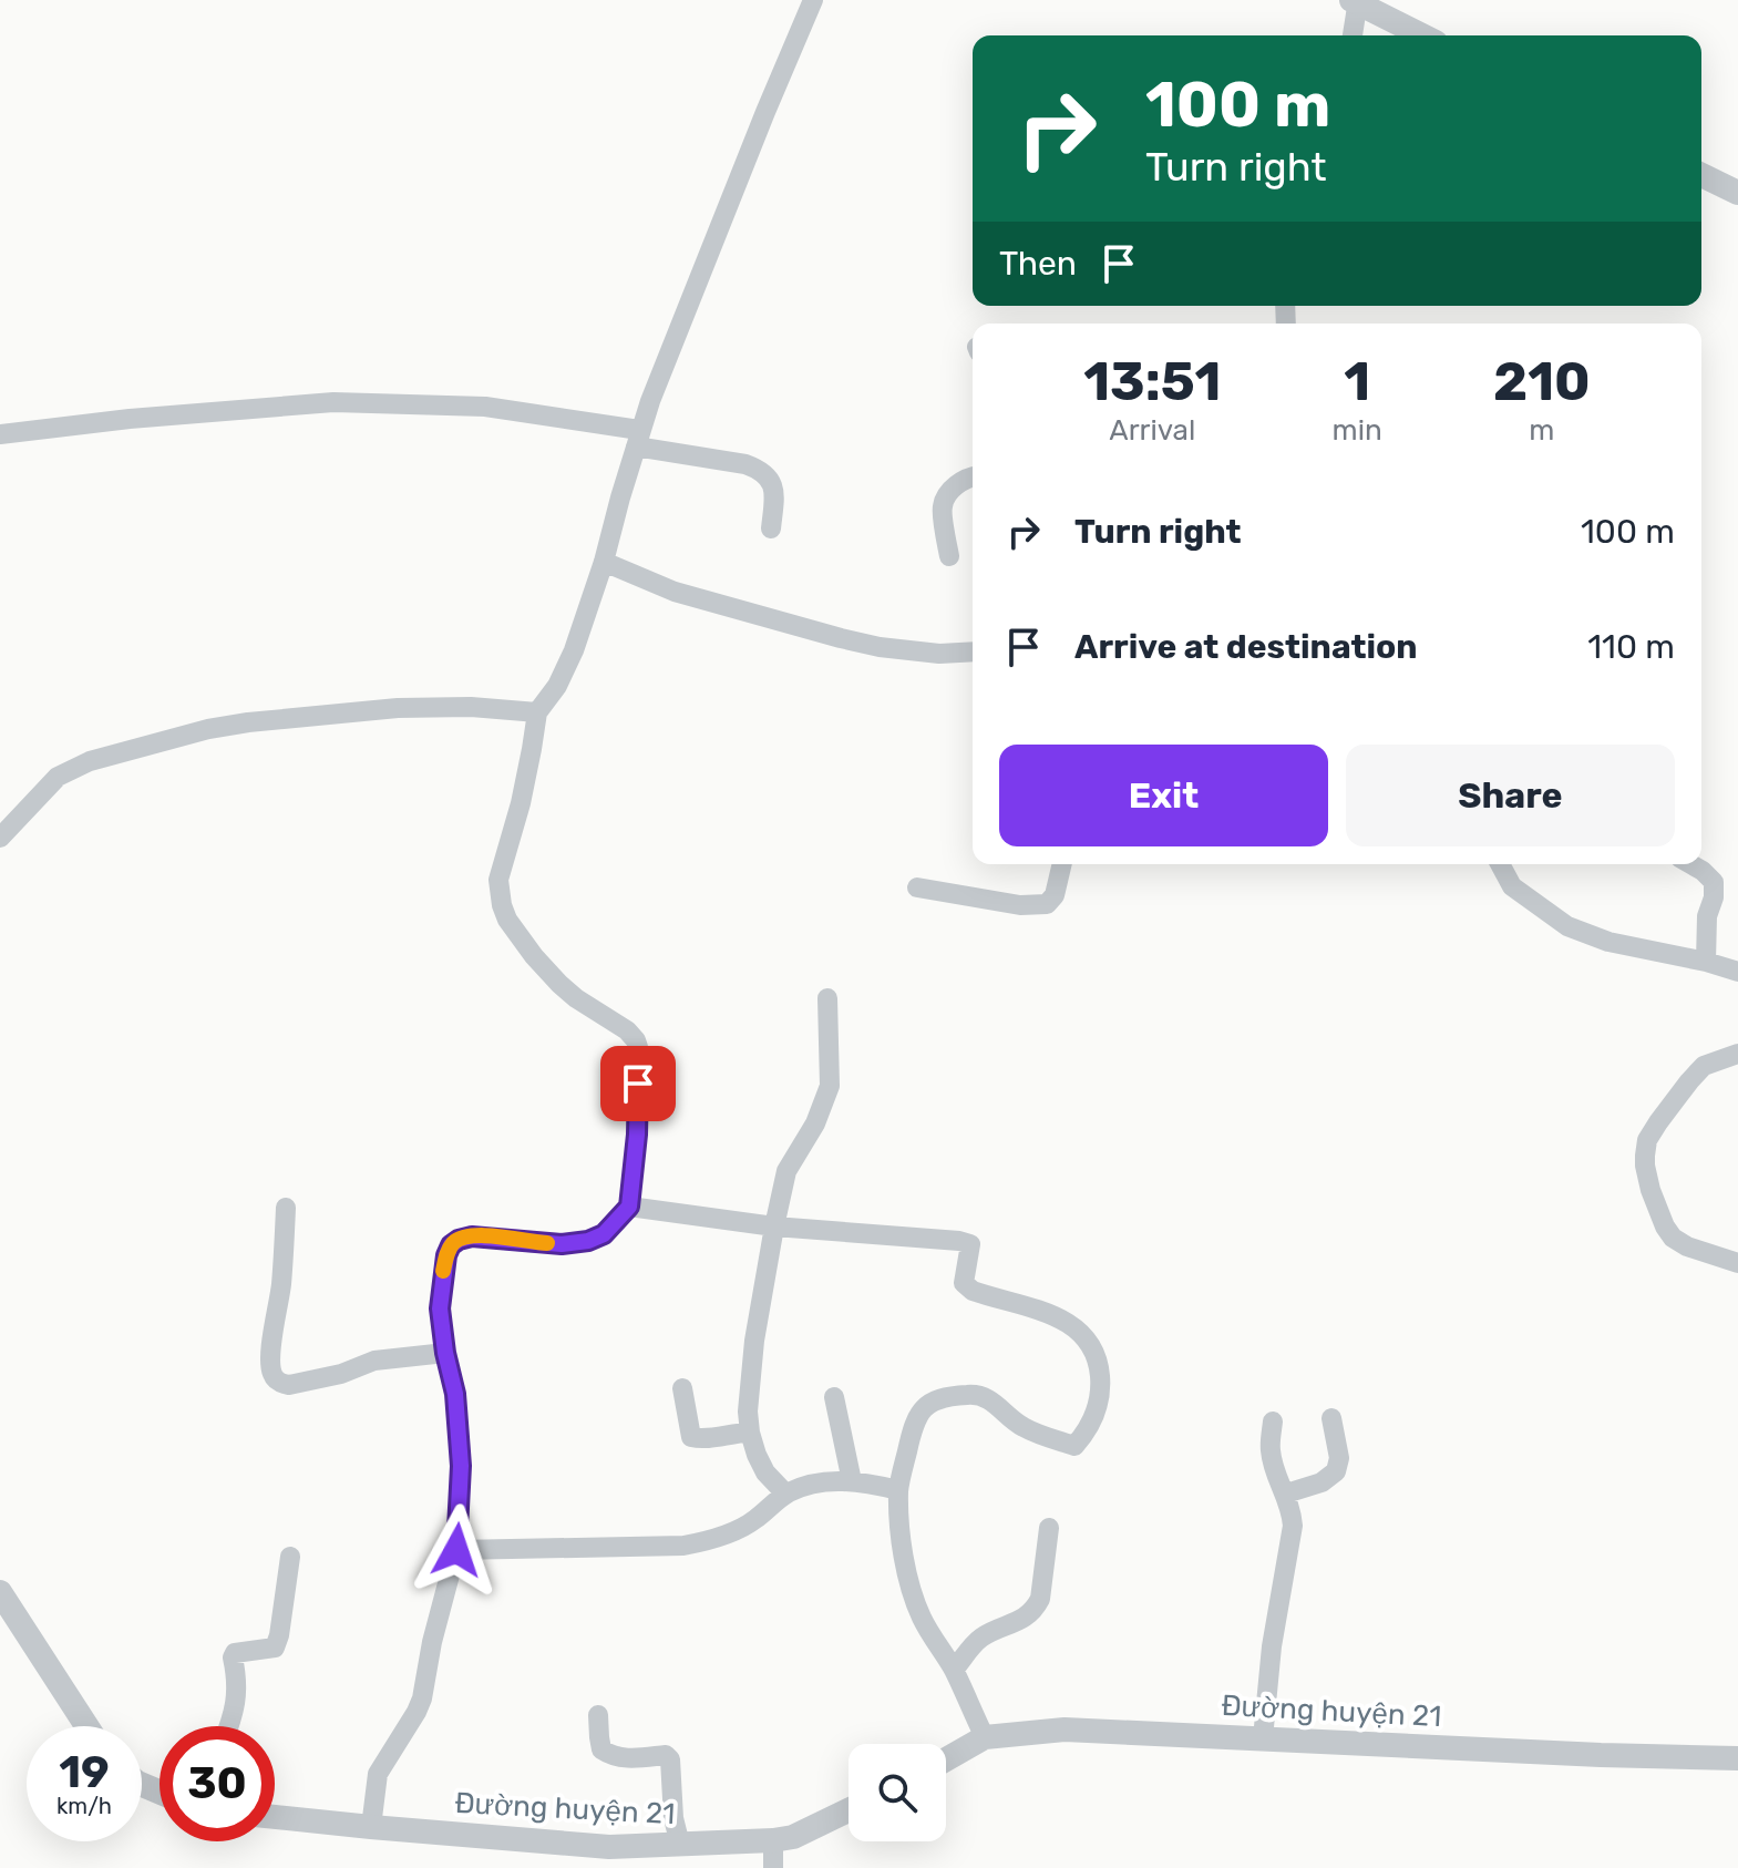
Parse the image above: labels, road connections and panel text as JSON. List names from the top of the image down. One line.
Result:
{"streets":{"street":["Đường huyện 21"]},"page":{"turn":["100 m","Turn right"],"then":"Then","eta":["13:51","Arrival","1","min","210","m"],"list":[{"name":"Turn right","value":"100 m"},{"name":"Arrive at destination","value":"110 m"}],"buttons":["Exit","Share"],"speed":"19 km/h","limit":"30"}}
